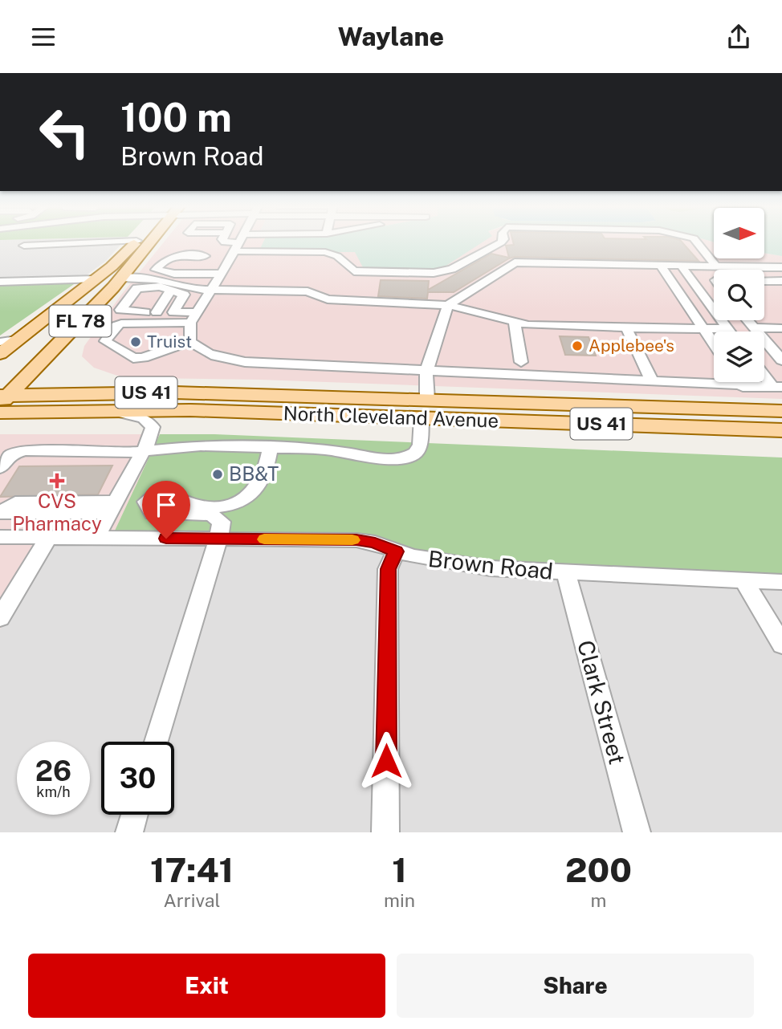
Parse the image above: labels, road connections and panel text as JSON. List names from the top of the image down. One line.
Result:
{"streets":{"main road":["FL 78","US 41","North Cleveland Avenue"],"street":["Brown Road","Clark Street"]},"crossings":[["FL 78","North Cleveland Avenue"],["US 41","North Cleveland Avenue"],["Brown Road","Clark Street"]],"places":{"other":["Truist","Applebee's","BB&T"],"health":["CVS Pharmacy"]},"north":"right","page":{"header":"Waylane","turn":["100 m","Brown Road"],"speed":"26 km/h","limit":"30","eta":["17:41","Arrival","1","min","200","m"],"buttons":["Exit","Share"]}}
